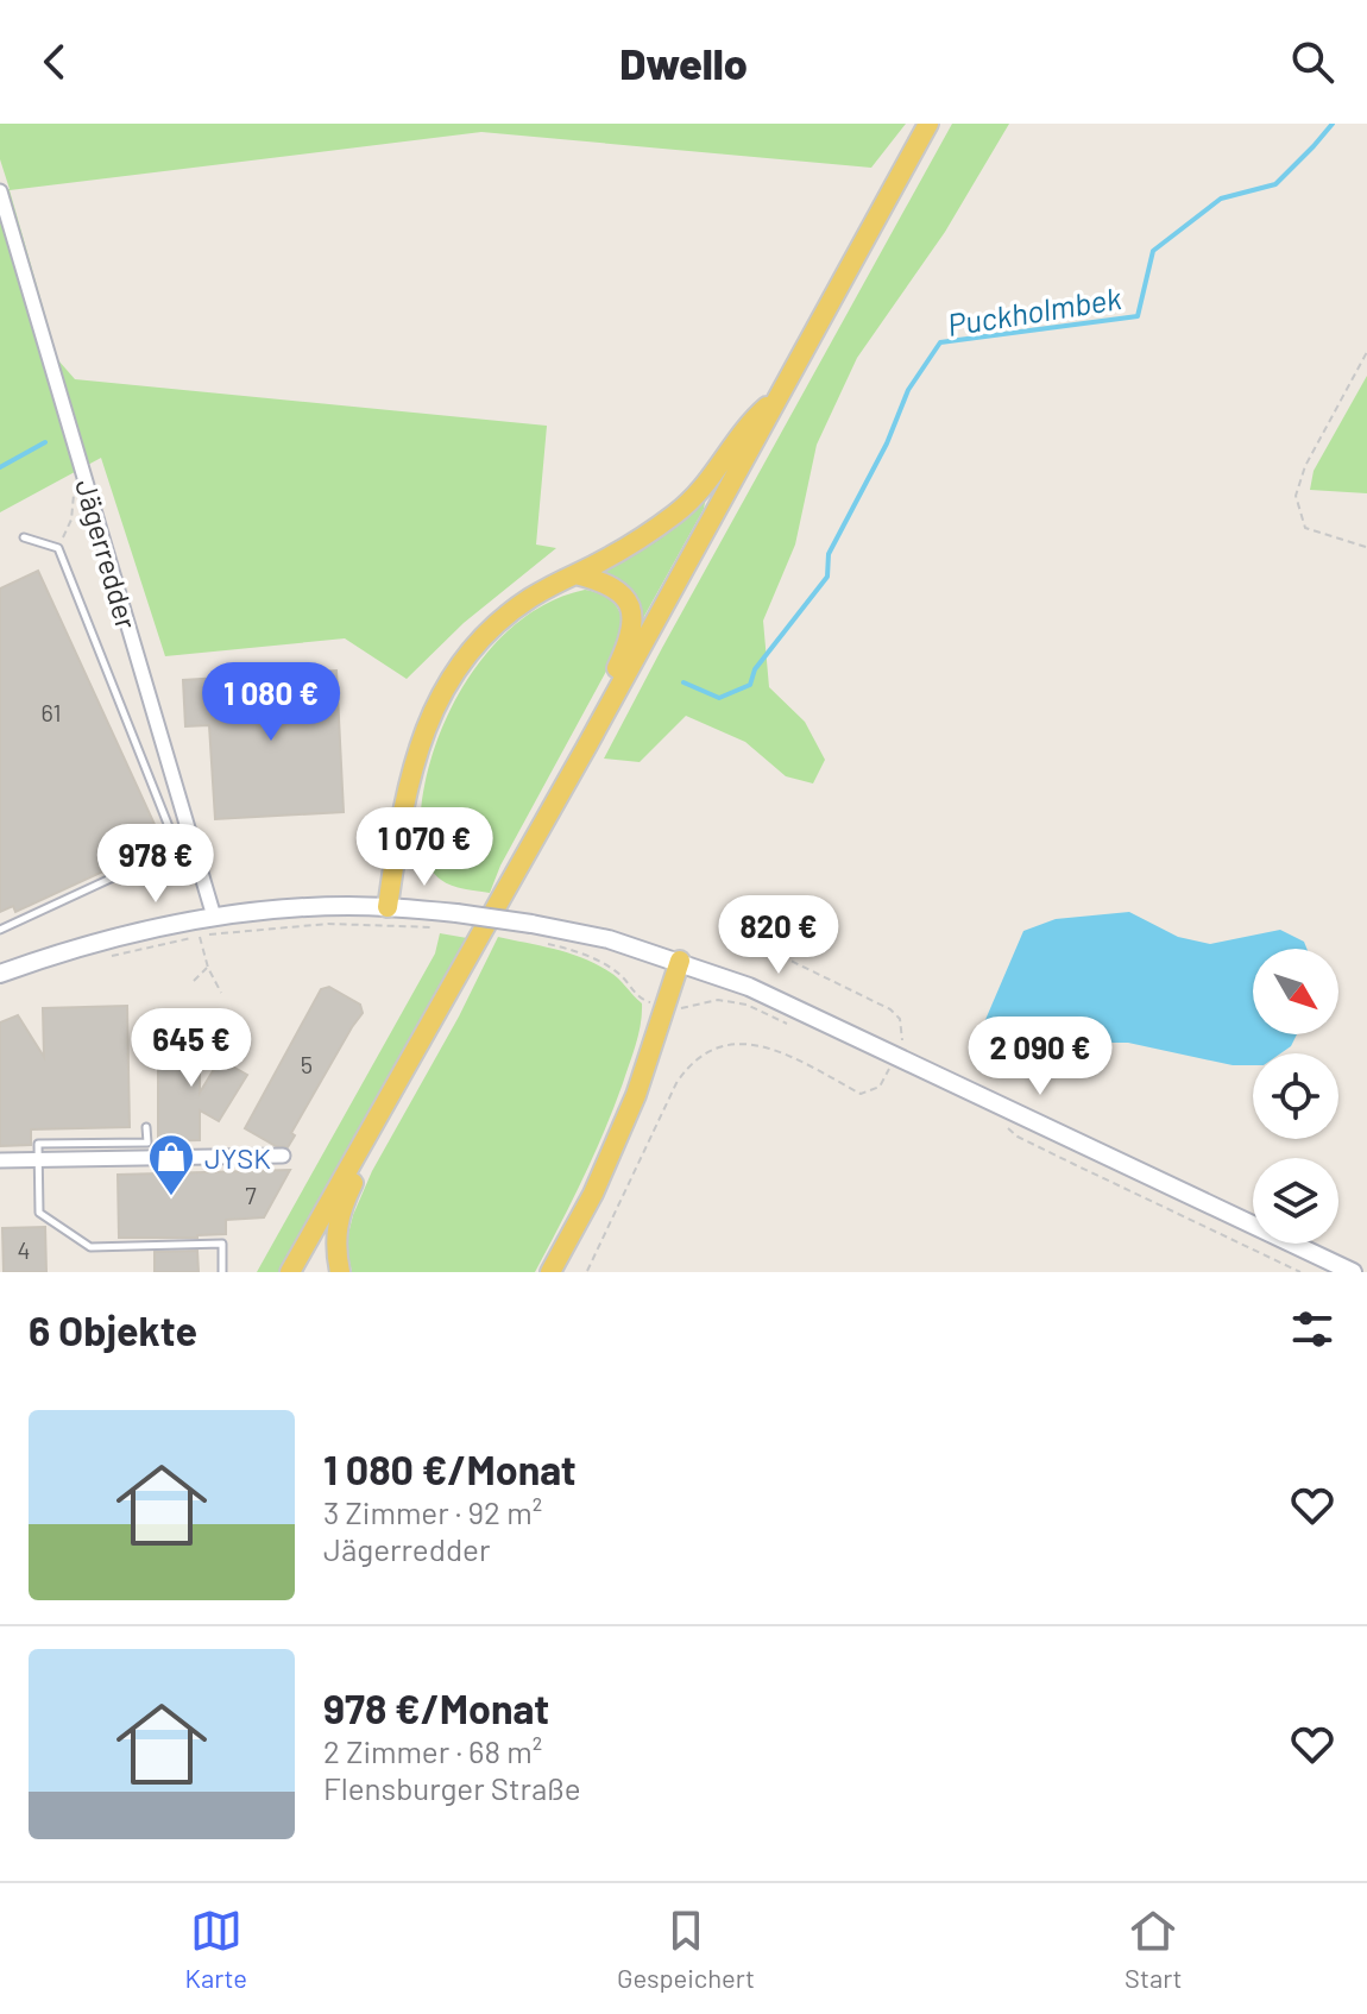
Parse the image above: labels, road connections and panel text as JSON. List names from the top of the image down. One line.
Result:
{"streets":{"street":["Jägerredder"]},"water":["Puckholmbek"],"places":{"shop":["JYSK"]},"house_numbers":["61","5","7","4"],"north":"bottom right","page":{"header":"Dwello","price":["1 080 €","1 070 €","978 €","820 €","645 €","2 090 €"],"heading":"6 Objekte","list":[{"name":"1 080 €/Monat","note":"3 Zimmer · 92 m² · Jägerredder"},{"name":"978 €/Monat","note":"2 Zimmer · 68 m² · Flensburger Straße"}],"tabs":["Karte","Gespeichert","Start"]}}
